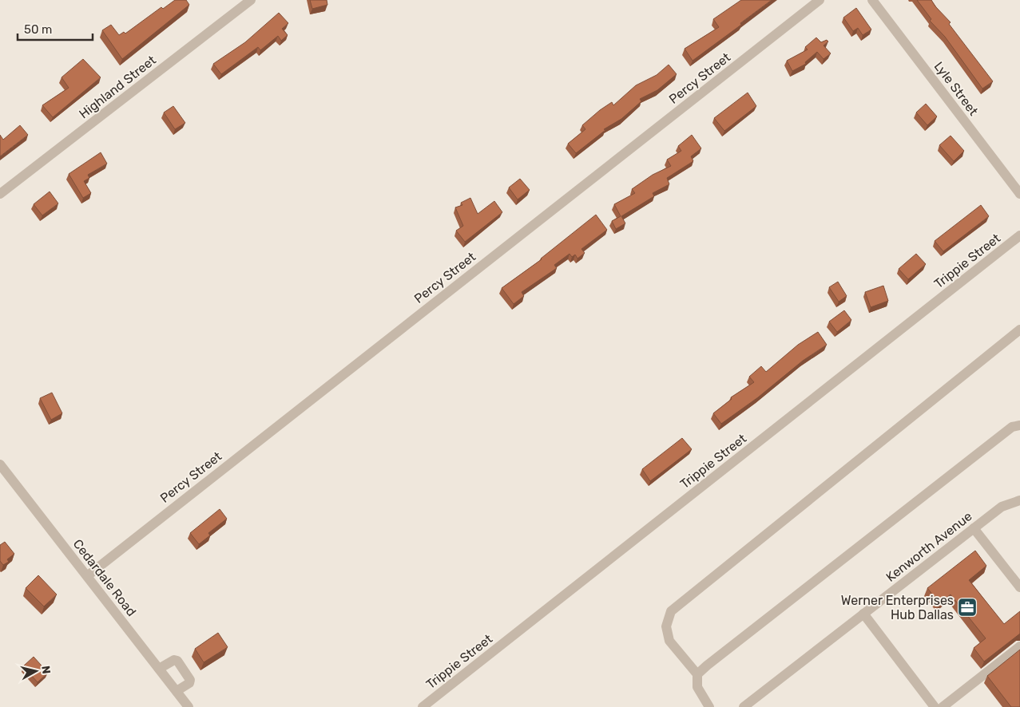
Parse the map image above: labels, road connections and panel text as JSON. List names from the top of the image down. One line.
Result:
{"streets":{"street":["Percy Street","Highland Street","Lyle Street","Trippie Street","Kenworth Avenue","Cedardale Road"]},"crossings":[["Percy Street","Cedardale Road"]],"places":{"office":["Werner Enterprises Hub Dallas"]},"scale_bar":"50 m","north":"right"}
